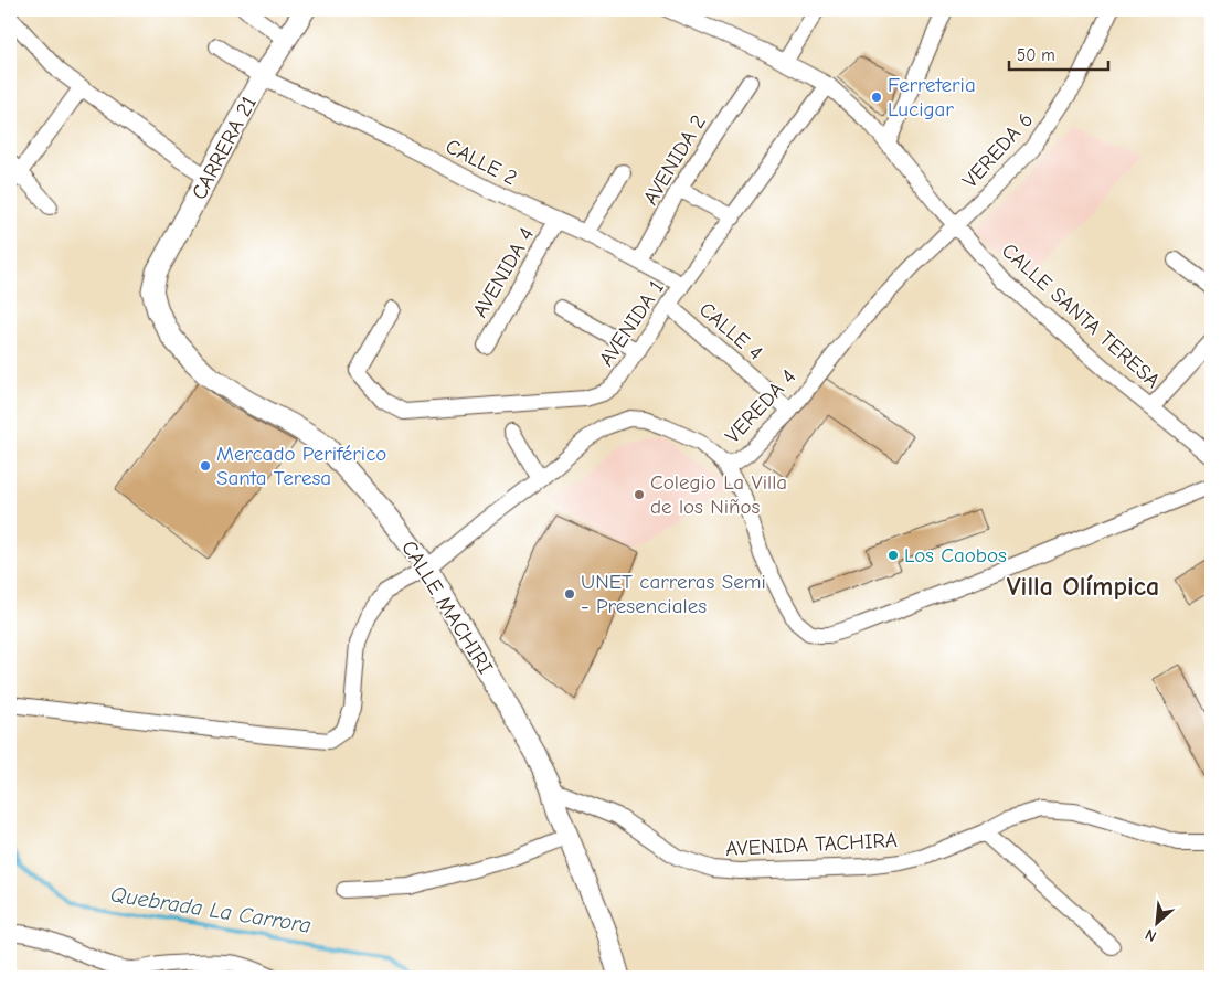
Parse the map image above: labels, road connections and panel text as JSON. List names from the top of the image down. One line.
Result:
{"streets":{"street":["CARRERA 21","VEREDA 6","AVENIDA 2","CALLE 2","AVENIDA 4","CALLE SANTA TERESA","AVENIDA 1","CALLE 4","VEREDA 4","CALLE MACHIRI","AVENIDA TACHIRA"]},"crossings":[["CARRERA 21","CALLE 2"],["CARRERA 21","CALLE MACHIRI"],["VEREDA 6","CALLE SANTA TERESA"],["VEREDA 6","VEREDA 4"],["AVENIDA 2","CALLE 2"],["CALLE 2","AVENIDA 4"],["CALLE 2","AVENIDA 1"],["CALLE SANTA TERESA","AVENIDA 1"],["CALLE SANTA TERESA","VEREDA 4"],["AVENIDA 1","CALLE 4"],["CALLE 4","VEREDA 4"],["VEREDA 4","CALLE MACHIRI"],["CALLE MACHIRI","AVENIDA TACHIRA"]],"districts":["Villa Olímpica"],"water":["Quebrada La Carrora"],"places":["Ferreteria Lucigar","Mercado Periférico Santa Teresa","Colegio La Villa de los Niños","Los Caobos","UNET carreras Semi - Presenciales"],"scale_bar":"50 m","north":"bottom left"}
